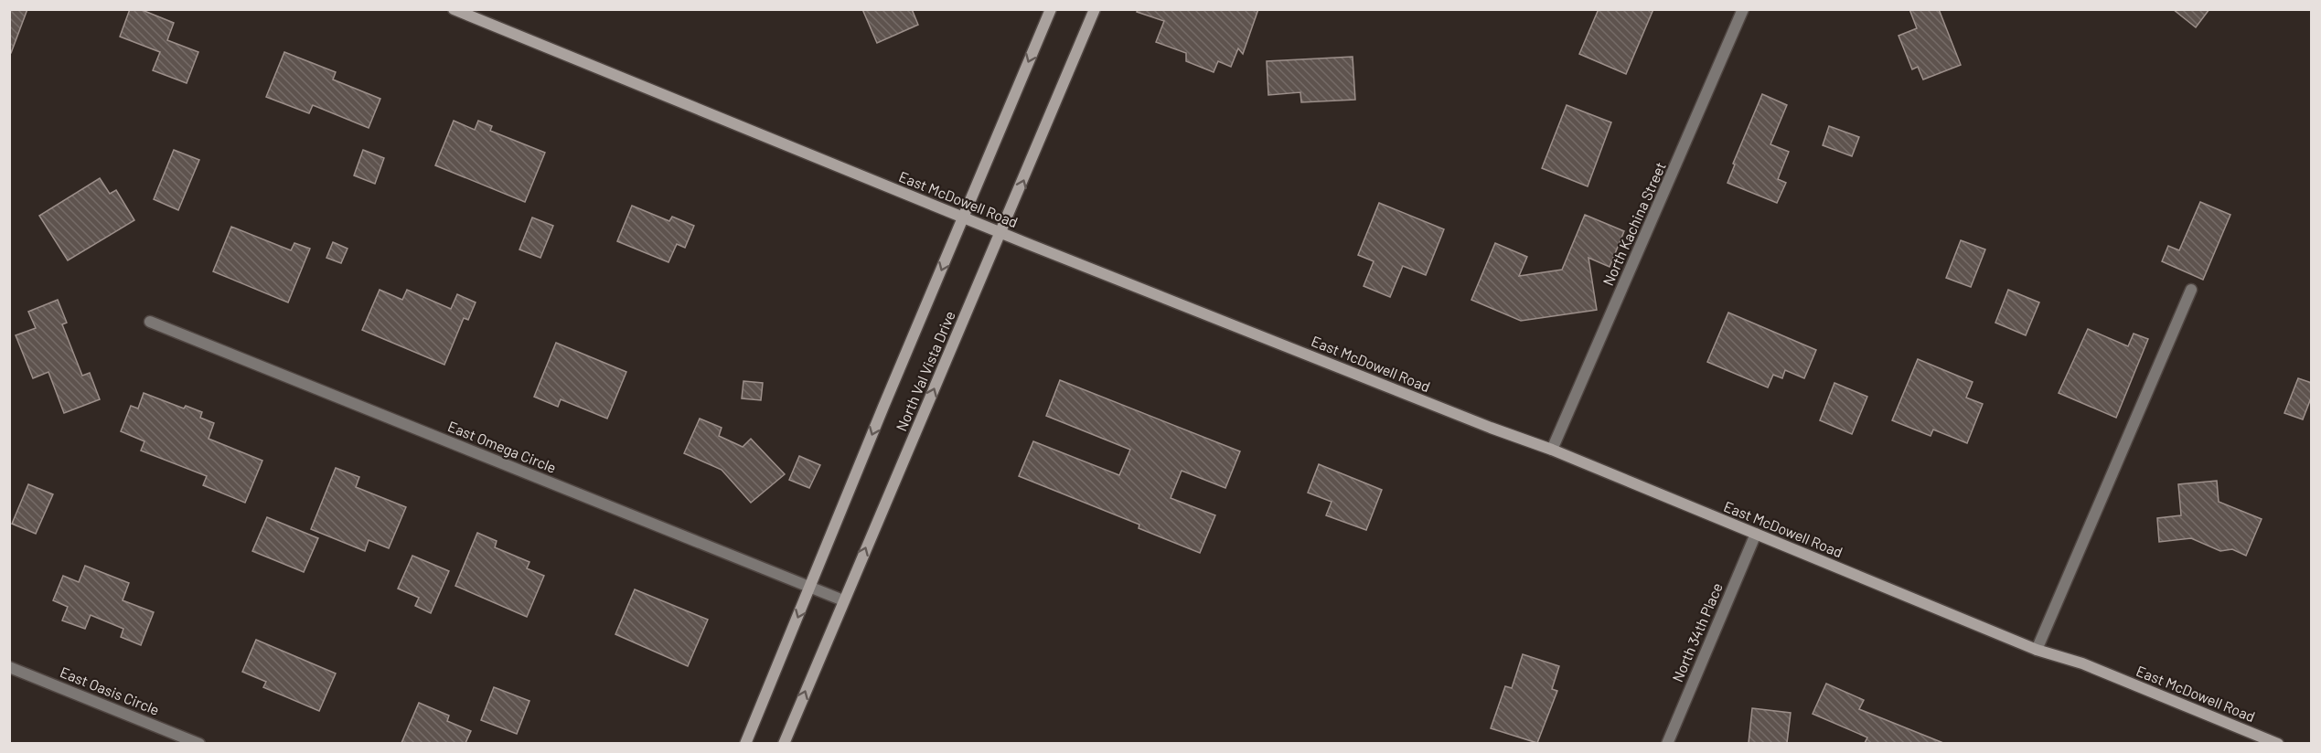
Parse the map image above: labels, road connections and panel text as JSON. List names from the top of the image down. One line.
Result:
{"streets":{"main road":["East McDowell Road","North Val Vista Drive"],"street":["North Kachina Street","East Omega Circle","North 34th Place","East Oasis Circle"]},"crossings":[["East McDowell Road","North Kachina Street"],["East McDowell Road","North Val Vista Drive"],["East McDowell Road","North 34th Place"],["North Val Vista Drive","East Omega Circle"]]}
